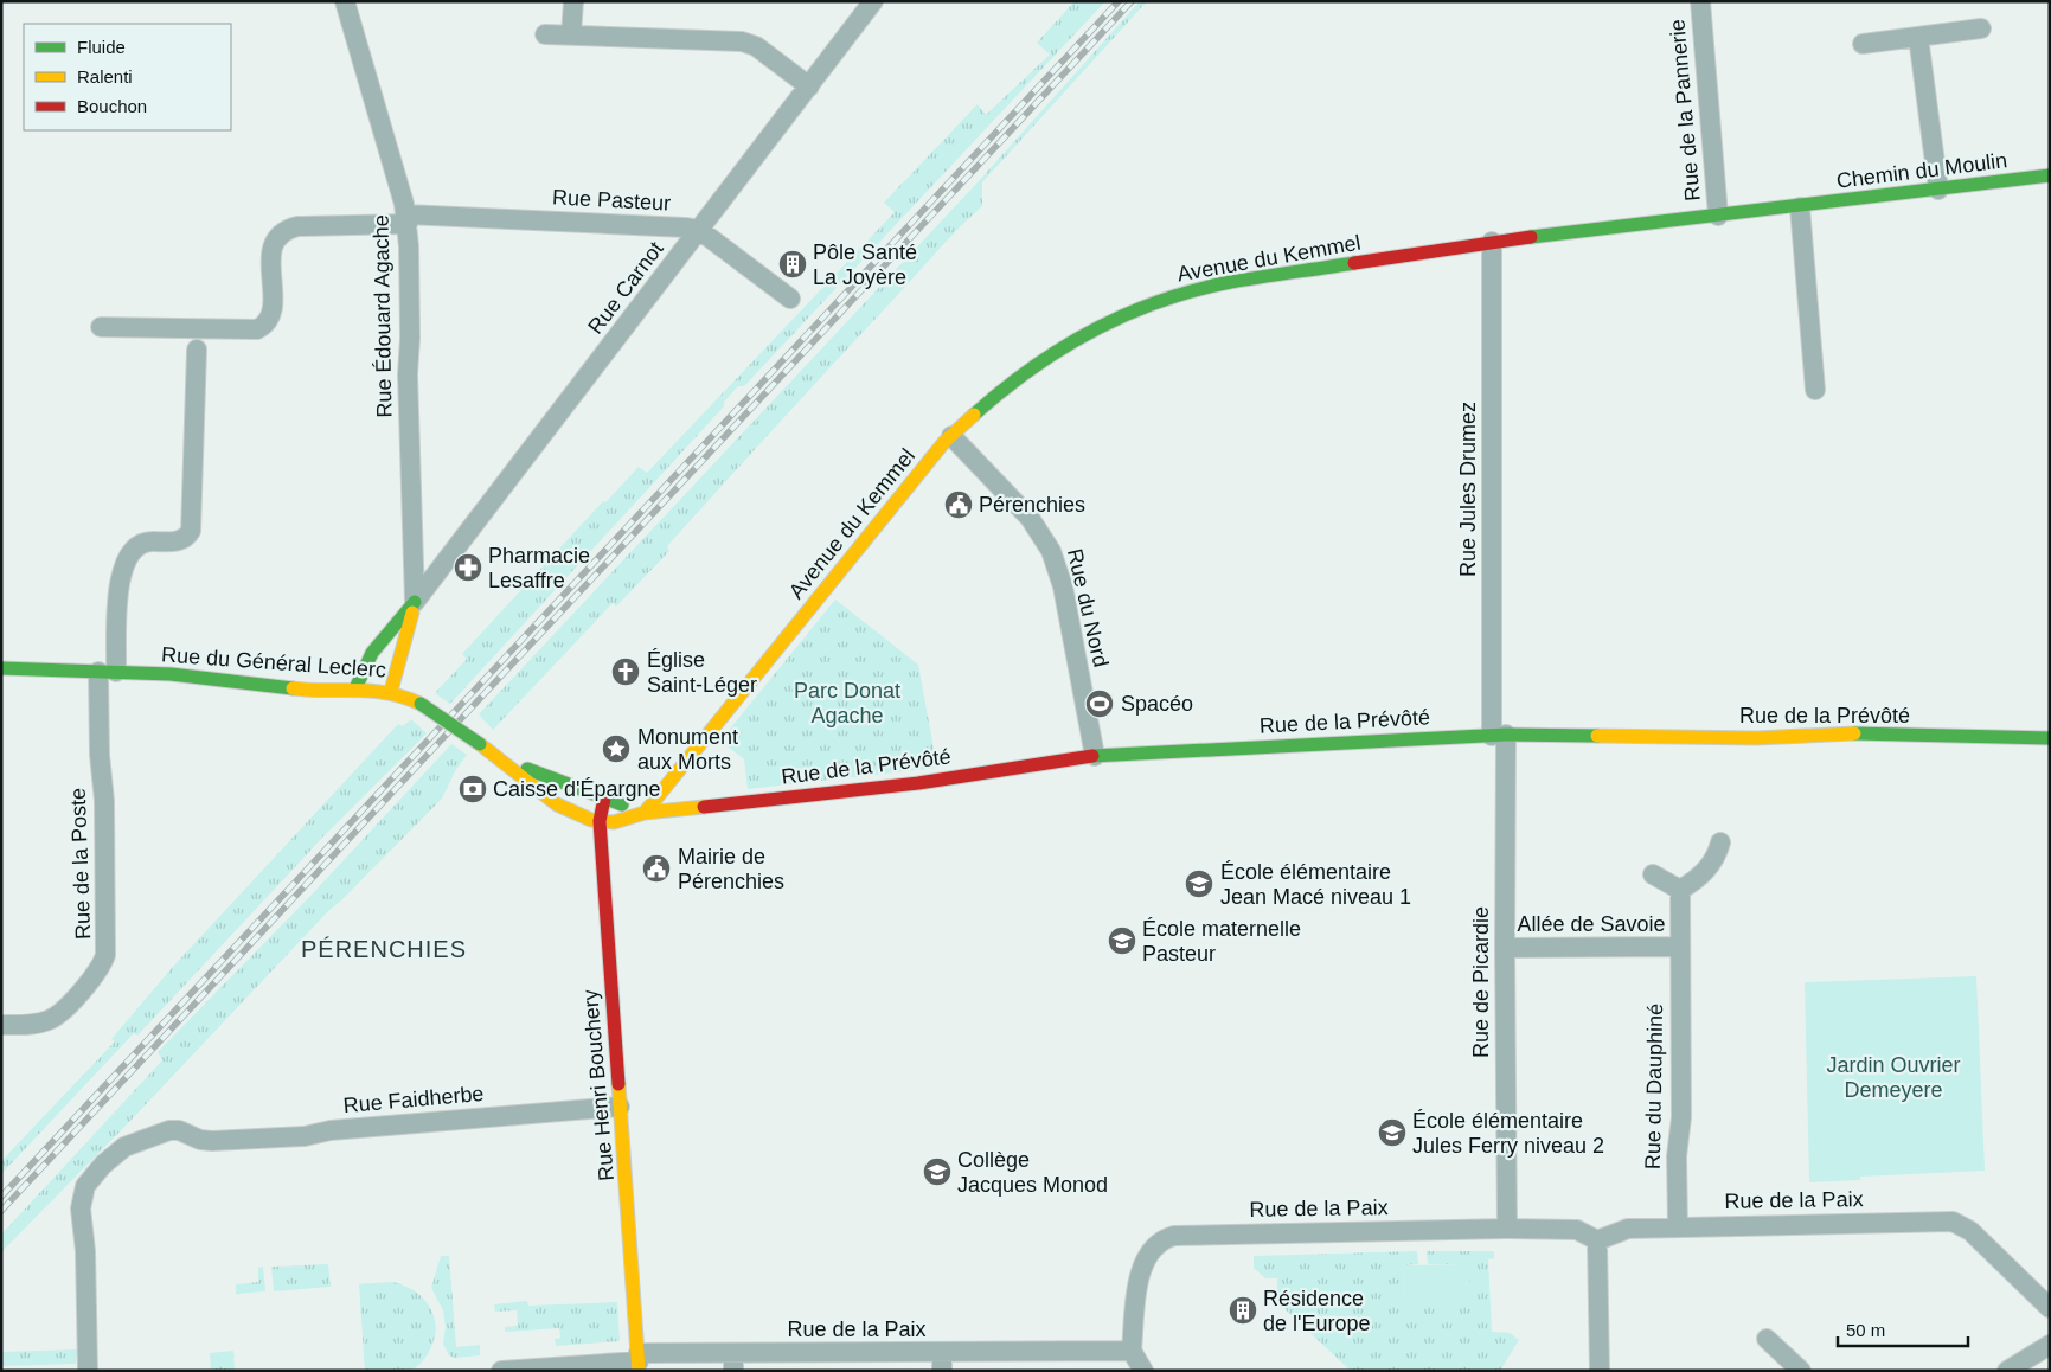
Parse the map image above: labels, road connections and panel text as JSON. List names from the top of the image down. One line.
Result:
{"streets":{"street":["Rue de la Pannerie","Chemin du Moulin","Rue Pasteur","Avenue du Kemmel","Rue Carnot","Rue Édouard Agache","Rue Jules Drumez","Rue du Nord","Rue du Général Leclerc","Rue de la Prévôté","Rue de la Poste","Allée de Savoie","Rue de Picardie","Rue Henri Bouchery","Rue du Dauphiné","Rue Faidherbe","Rue de la Paix"]},"crossings":[["Rue de la Pannerie","Avenue du Kemmel"],["Chemin du Moulin","Avenue du Kemmel"],["Rue Pasteur","Rue Carnot"],["Rue Pasteur","Rue Édouard Agache"],["Avenue du Kemmel","Rue Jules Drumez"],["Avenue du Kemmel","Rue du Nord"],["Avenue du Kemmel","Rue de la Prévôté"],["Rue Carnot","Rue Édouard Agache"],["Rue Carnot","Rue du Général Leclerc"],["Rue Jules Drumez","Rue de la Prévôté"],["Rue Jules Drumez","Rue de Picardie"],["Rue du Nord","Rue de la Prévôté"],["Rue du Général Leclerc","Rue de la Poste"],["Rue de la Prévôté","Rue de Picardie"],["Rue de la Prévôté","Rue Henri Bouchery"],["Allée de Savoie","Rue de Picardie"],["Allée de Savoie","Rue du Dauphiné"],["Rue de Picardie","Rue de la Paix"],["Rue Henri Bouchery","Rue Faidherbe"],["Rue Henri Bouchery","Rue de la Paix"],["Rue du Dauphiné","Rue de la Paix"]],"districts":["PÉRENCHIES"],"parks":["Parc Donat Agache","Jardin Ouvrier Demeyere"],"places":{"building":["Pôle Santé La Joyère","Résidence de l'Europe"],"public building":["Pérenchies","Mairie de Pérenchies"],"pharmacy":["Pharmacie Lesaffre"],"church":["Église Saint-Léger"],"sports":["Spacéo"],"place":["Monument aux Morts"],"bank":["Caisse d'Épargne"],"school or university":["École élémentaire Jean Macé niveau 1","École maternelle Pasteur","École élémentaire Jules Ferry niveau 2","Collège Jacques Monod"]},"legend":["Fluide","Ralenti","Bouchon"],"scale_bar":"50 m"}
